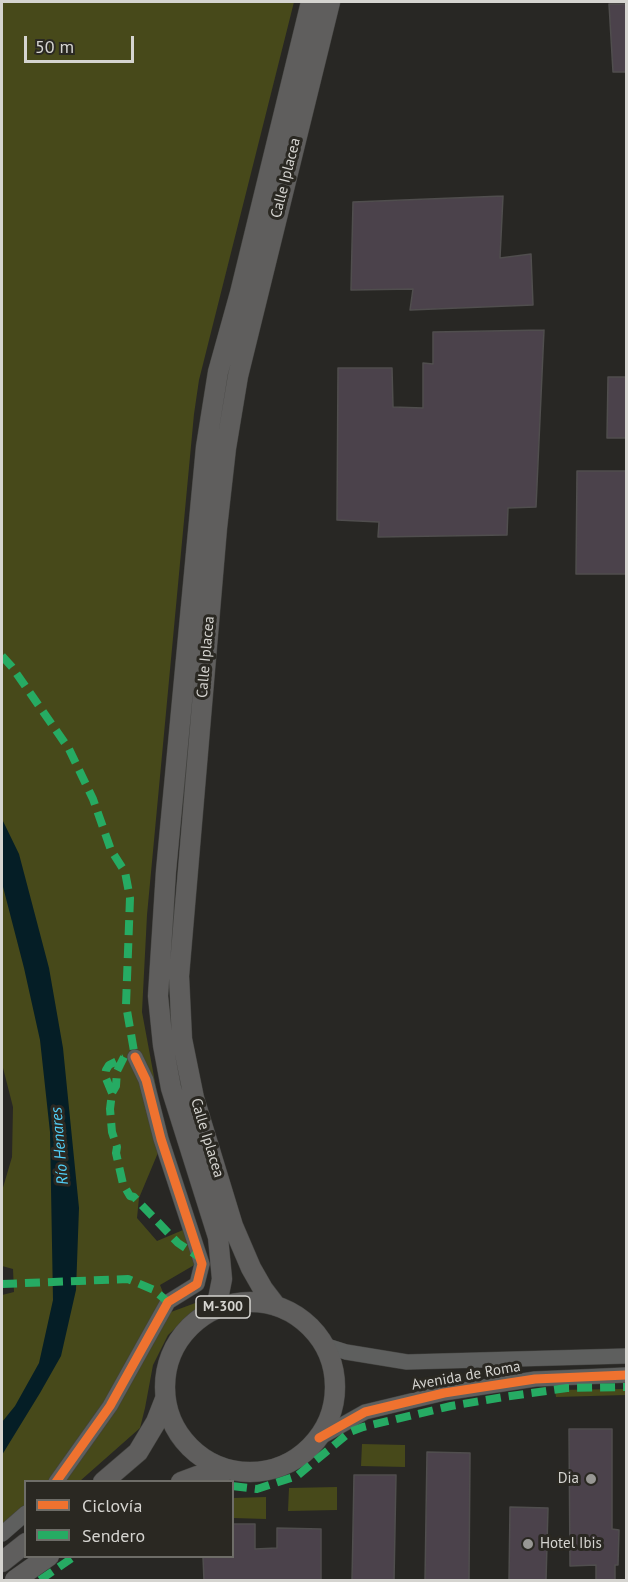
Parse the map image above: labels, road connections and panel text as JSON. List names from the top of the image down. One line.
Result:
{"streets":{"main road":["Calle Iplacea","M-300"],"street":["Avenida de Roma"]},"crossings":[["Calle Iplacea","M-300"],["Calle Iplacea","Avenida de Roma"],["M-300","Avenida de Roma"]],"water":["Río Henares"],"places":["Dia","Hotel Ibis"],"legend":["Ciclovía","Sendero"],"scale_bar":"50 m"}
